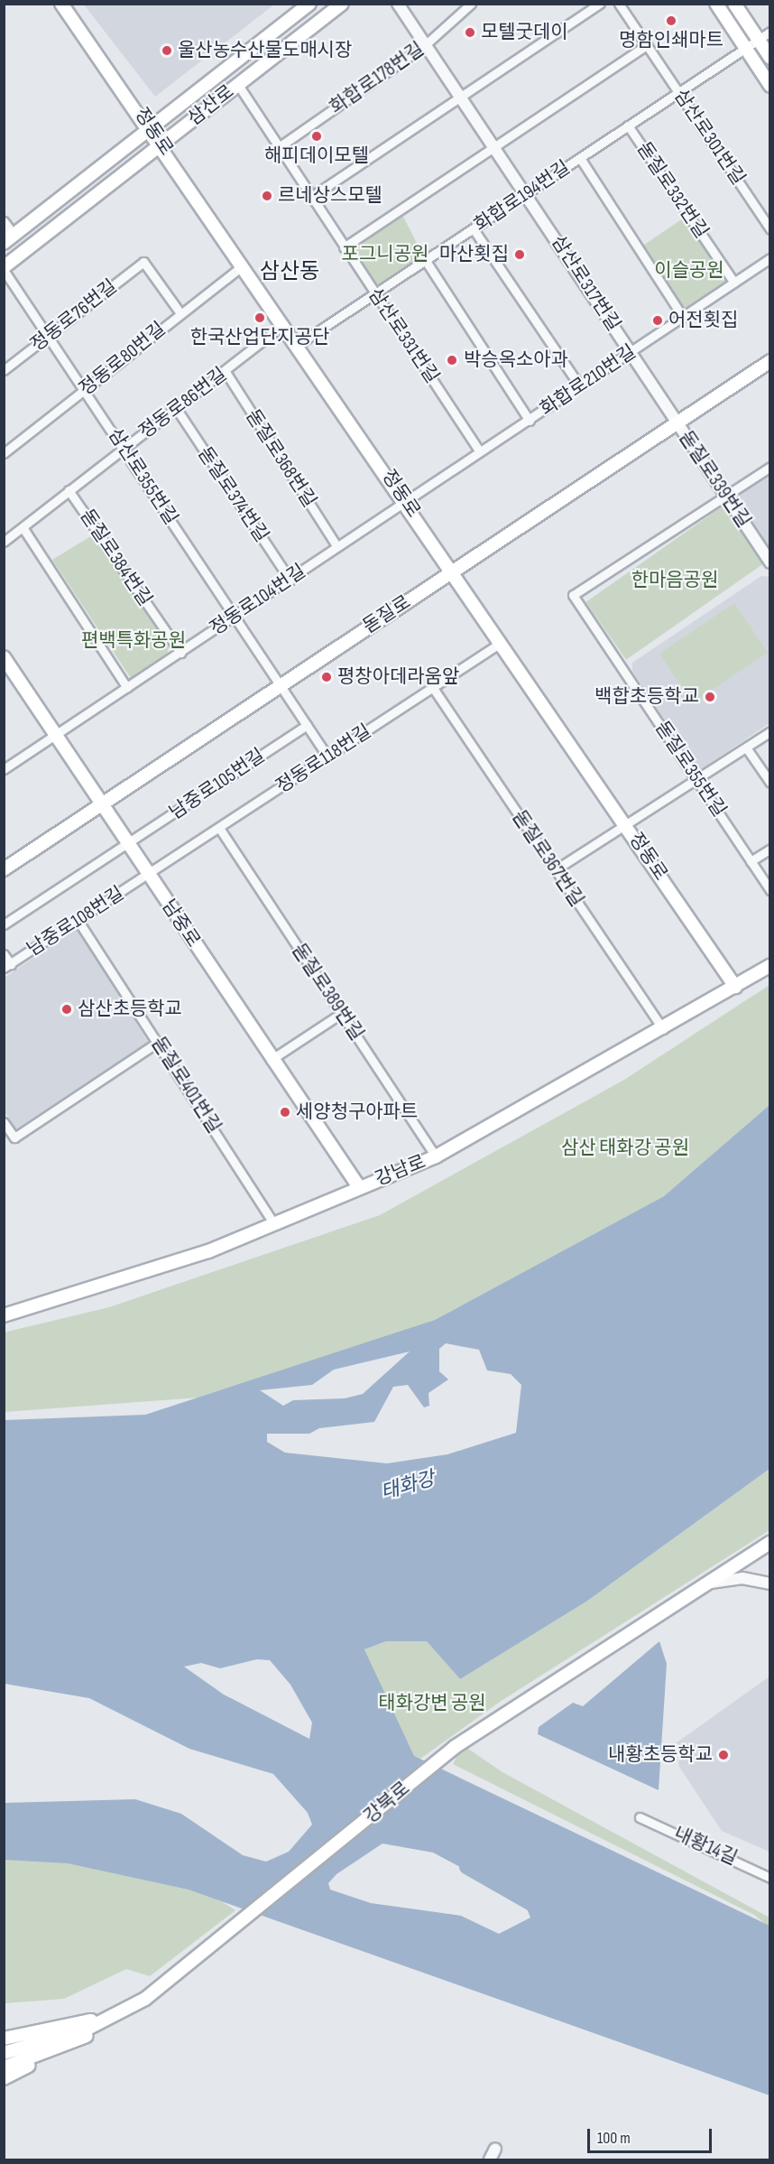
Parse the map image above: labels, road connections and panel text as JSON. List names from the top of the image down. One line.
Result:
{"streets":{"main road":["삼산로","정동로","돋질로","남중로","강남로","강북로"],"street":["화합로178번길","삼산로301번길","돋질로332번길","화합로194번길","삼산로317번길","정동로76번길","삼산로331번길","정동로80번길","화합로210번길","정동로86번길","돋질로368번길","삼산로355번길","돋질로339번길","돋질로374번길","돋질로384번길","정동로104번길","정동로118번길","돋질로355번길","남중로105번길","돋질로367번길","남중로108번길","돋질로389번길","돋질로401번길","내황14길"]},"crossings":[["화합로178번길","삼산로317번길"],["화합로178번길","삼산로331번길"],["삼산로","정동로"],["삼산로","삼산로331번길"],["삼산로","삼산로355번길"],["정동로","화합로194번길"],["정동로","정동로80번길"],["정동로","화합로210번길"],["정동로","정동로86번길"],["정동로","정동로104번길"],["정동로","돋질로"],["정동로","정동로118번길"],["정동로","강남로"],["삼산로301번길","화합로194번길"],["돋질로332번길","화합로194번길"],["돋질로332번길","화합로210번길"],["화합로194번길","삼산로317번길"],["화합로194번길","삼산로331번길"],["삼산로317번길","화합로210번길"],["삼산로317번길","돋질로339번길"],["삼산로317번길","돋질로"],["정동로76번길","정동로80번길"],["정동로76번길","삼산로355번길"],["삼산로331번길","화합로210번길"],["정동로80번길","삼산로355번길"],["화합로210번길","정동로104번길"],["정동로86번길","돋질로368번길"],["정동로86번길","삼산로355번길"],["정동로86번길","돋질로374번길"],["정동로86번길","돋질로384번길"],["돋질로368번길","정동로104번길"],["삼산로355번길","정동로104번길"],["삼산로355번길","돋질로"],["삼산로355번길","정동로118번길"],["삼산로355번길","남중로105번길"],["돋질로339번길","돋질로"],["돋질로339번길","돋질로355번길"],["돋질로374번길","정동로104번길"],["돋질로384번길","정동로104번길"],["정동로104번길","남중로"],["돋질로","남중로"],["정동로118번길","돋질로367번길"],["정동로118번길","남중로108번길"],["정동로118번길","남중로"],["정동로118번길","돋질로389번길"],["남중로105번길","남중로"],["돋질로367번길","강남로"],["남중로108번길","남중로"],["남중로108번길","돋질로401번길"],["남중로","강남로"],["돋질로389번길","강남로"],["돋질로401번길","강남로"]],"districts":["삼산동"],"water":["태화강"],"parks":["포그니공원","이슬공원","한마음공원","편백특화공원","삼산 태화강 공원","태화강변 공원"],"places":["명함인쇄마트","모텔굿데이","울산농수산물도매시장","해피데이모텔","르네상스모텔","마산횟집","한국산업단지공단","어전횟집","박승옥소아과","평창아데라움앞","백합초등학교","삼산초등학교","세양청구아파트","내황초등학교"],"scale_bar":"100 m"}
